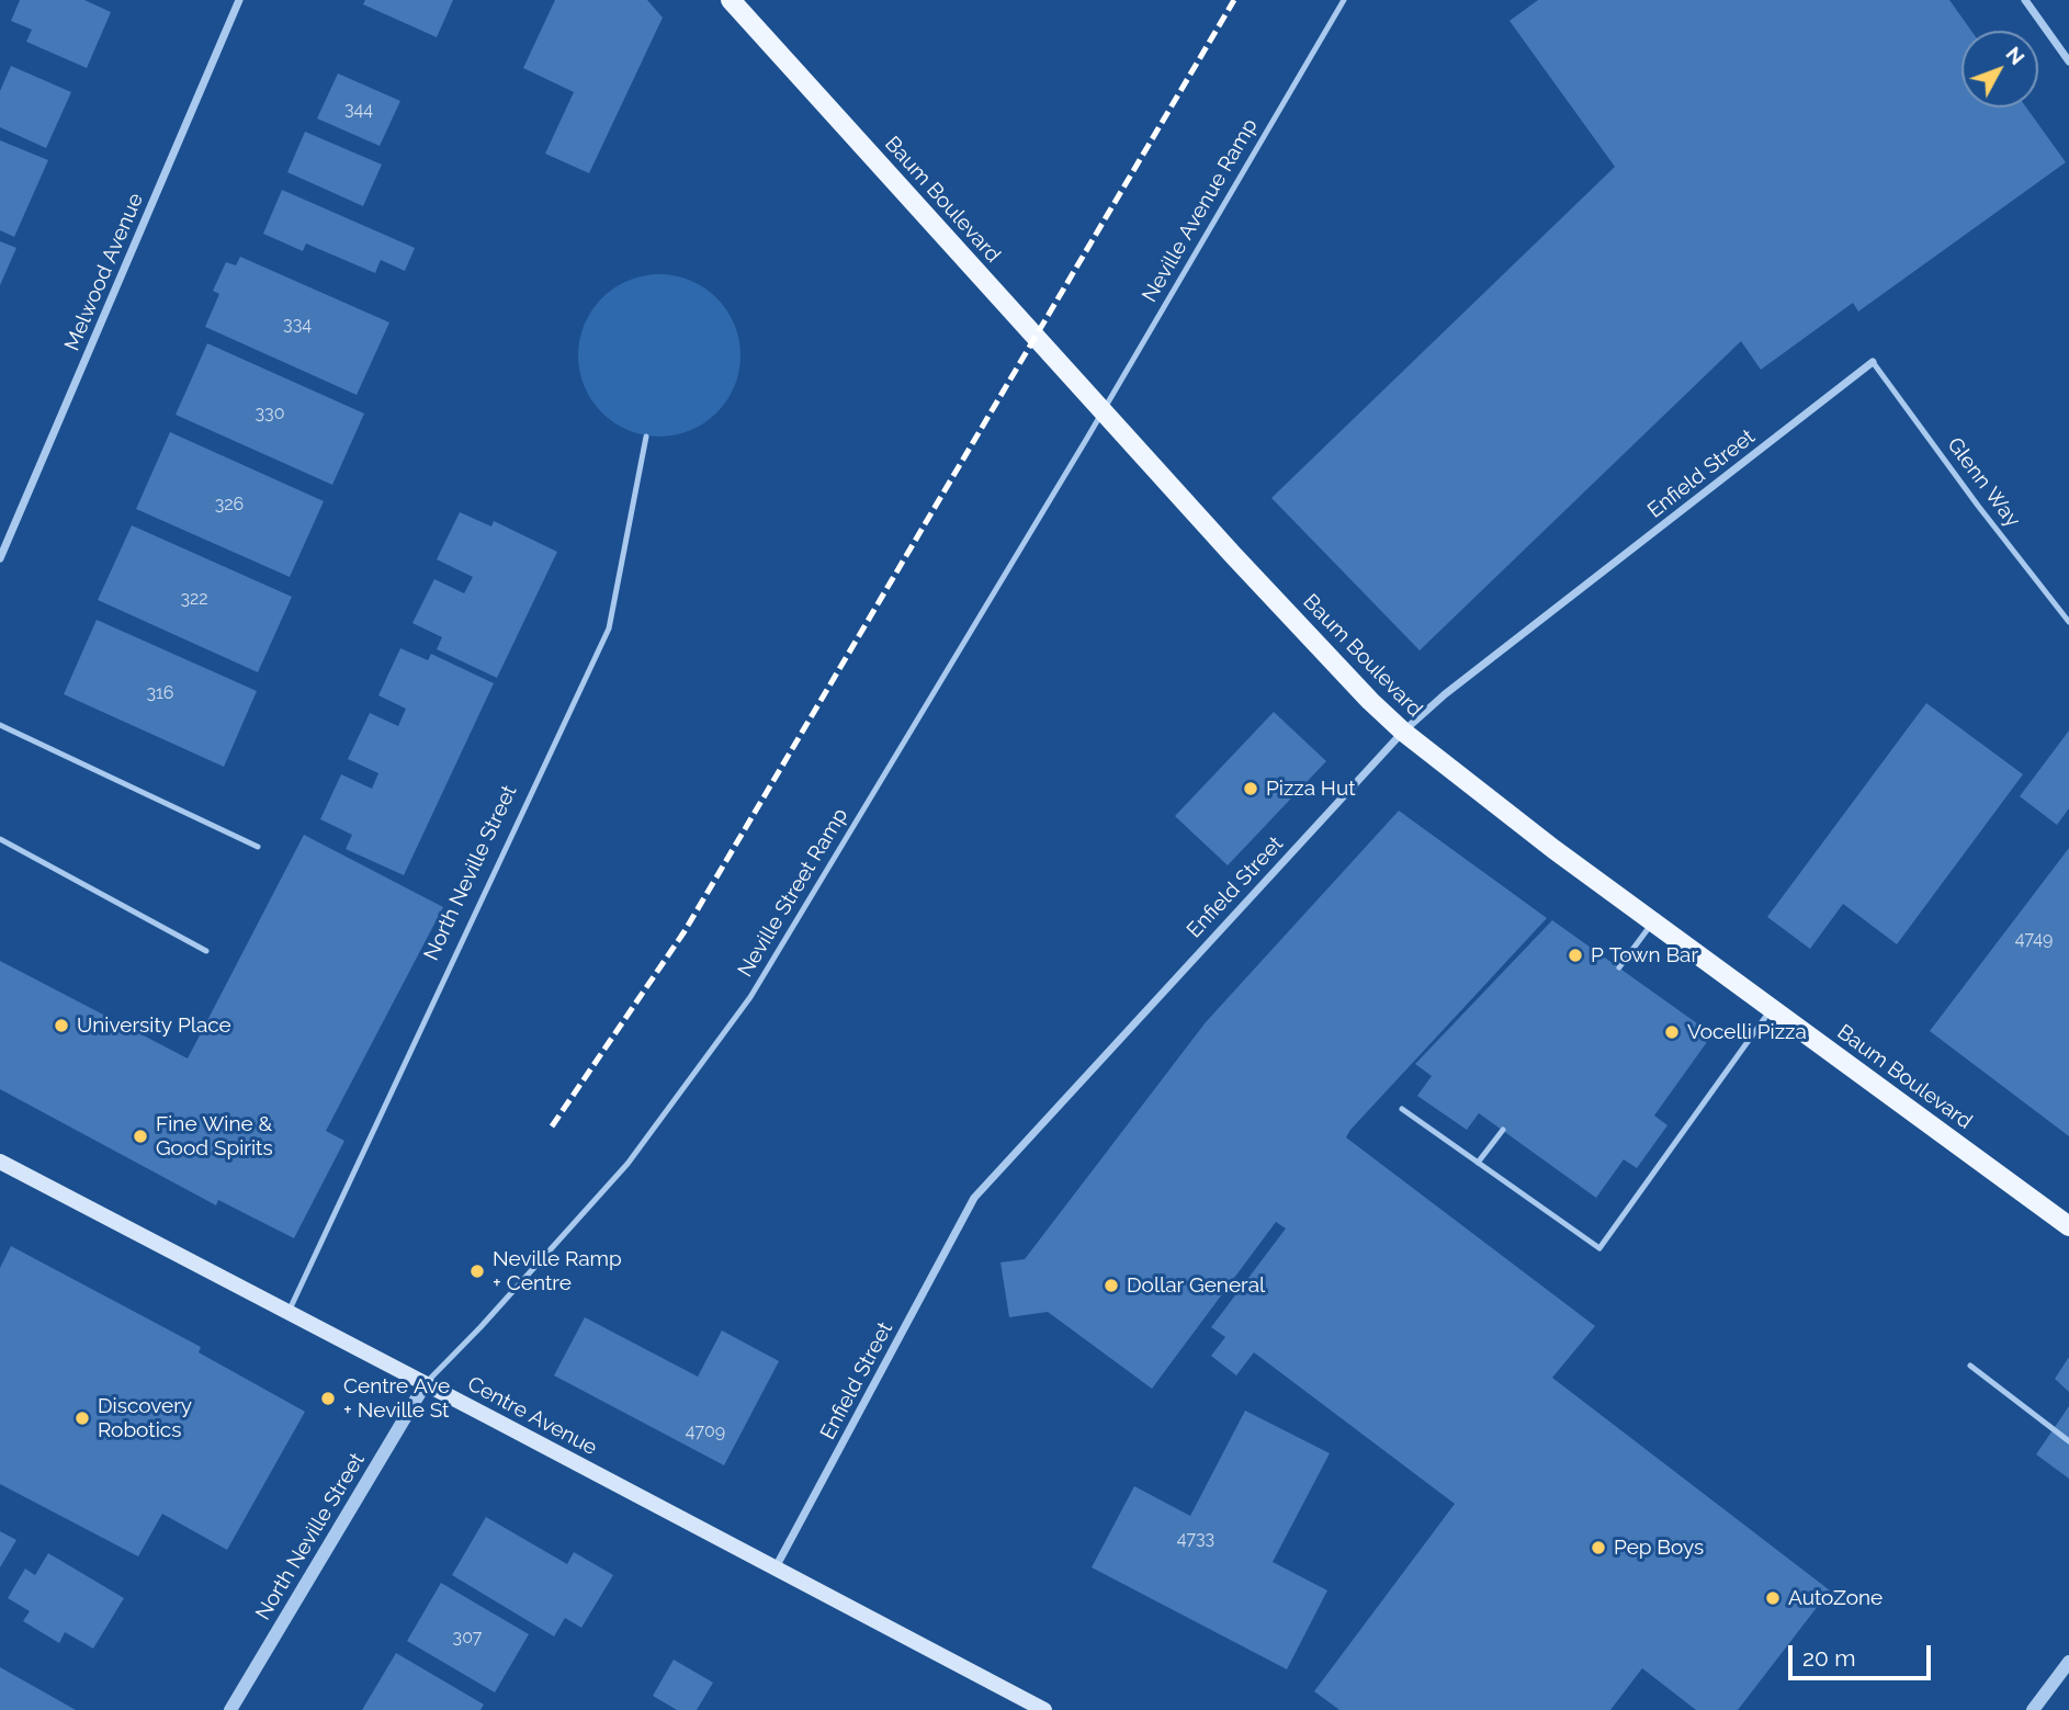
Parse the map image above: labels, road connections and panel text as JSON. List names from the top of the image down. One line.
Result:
{"streets":{"main road":["Baum Boulevard","Centre Avenue"],"street":["Melwood Avenue","Enfield Street","North Neville Street"],"lane":["Neville Avenue Ramp","Glenn Way","Neville Street Ramp"]},"crossings":[["Baum Boulevard","Enfield Street"],["Neville Avenue Ramp","Neville Street Ramp"],["Enfield Street","Glenn Way"],["Enfield Street","Centre Avenue"],["North Neville Street","Neville Street Ramp"],["North Neville Street","Centre Avenue"],["Neville Street Ramp","Centre Avenue"]],"places":["Pizza Hut","P Town Bar","University Place","Vocelli Pizza","Fine Wine & Good Spirits","Neville Ramp + Centre","Dollar General","Centre Ave + Neville St","Discovery Robotics","Pep Boys","AutoZone"],"house_numbers":["344","334","330","326","322","316","4749","4709","4733","307"],"scale_bar":"20 m","north":"top right"}
